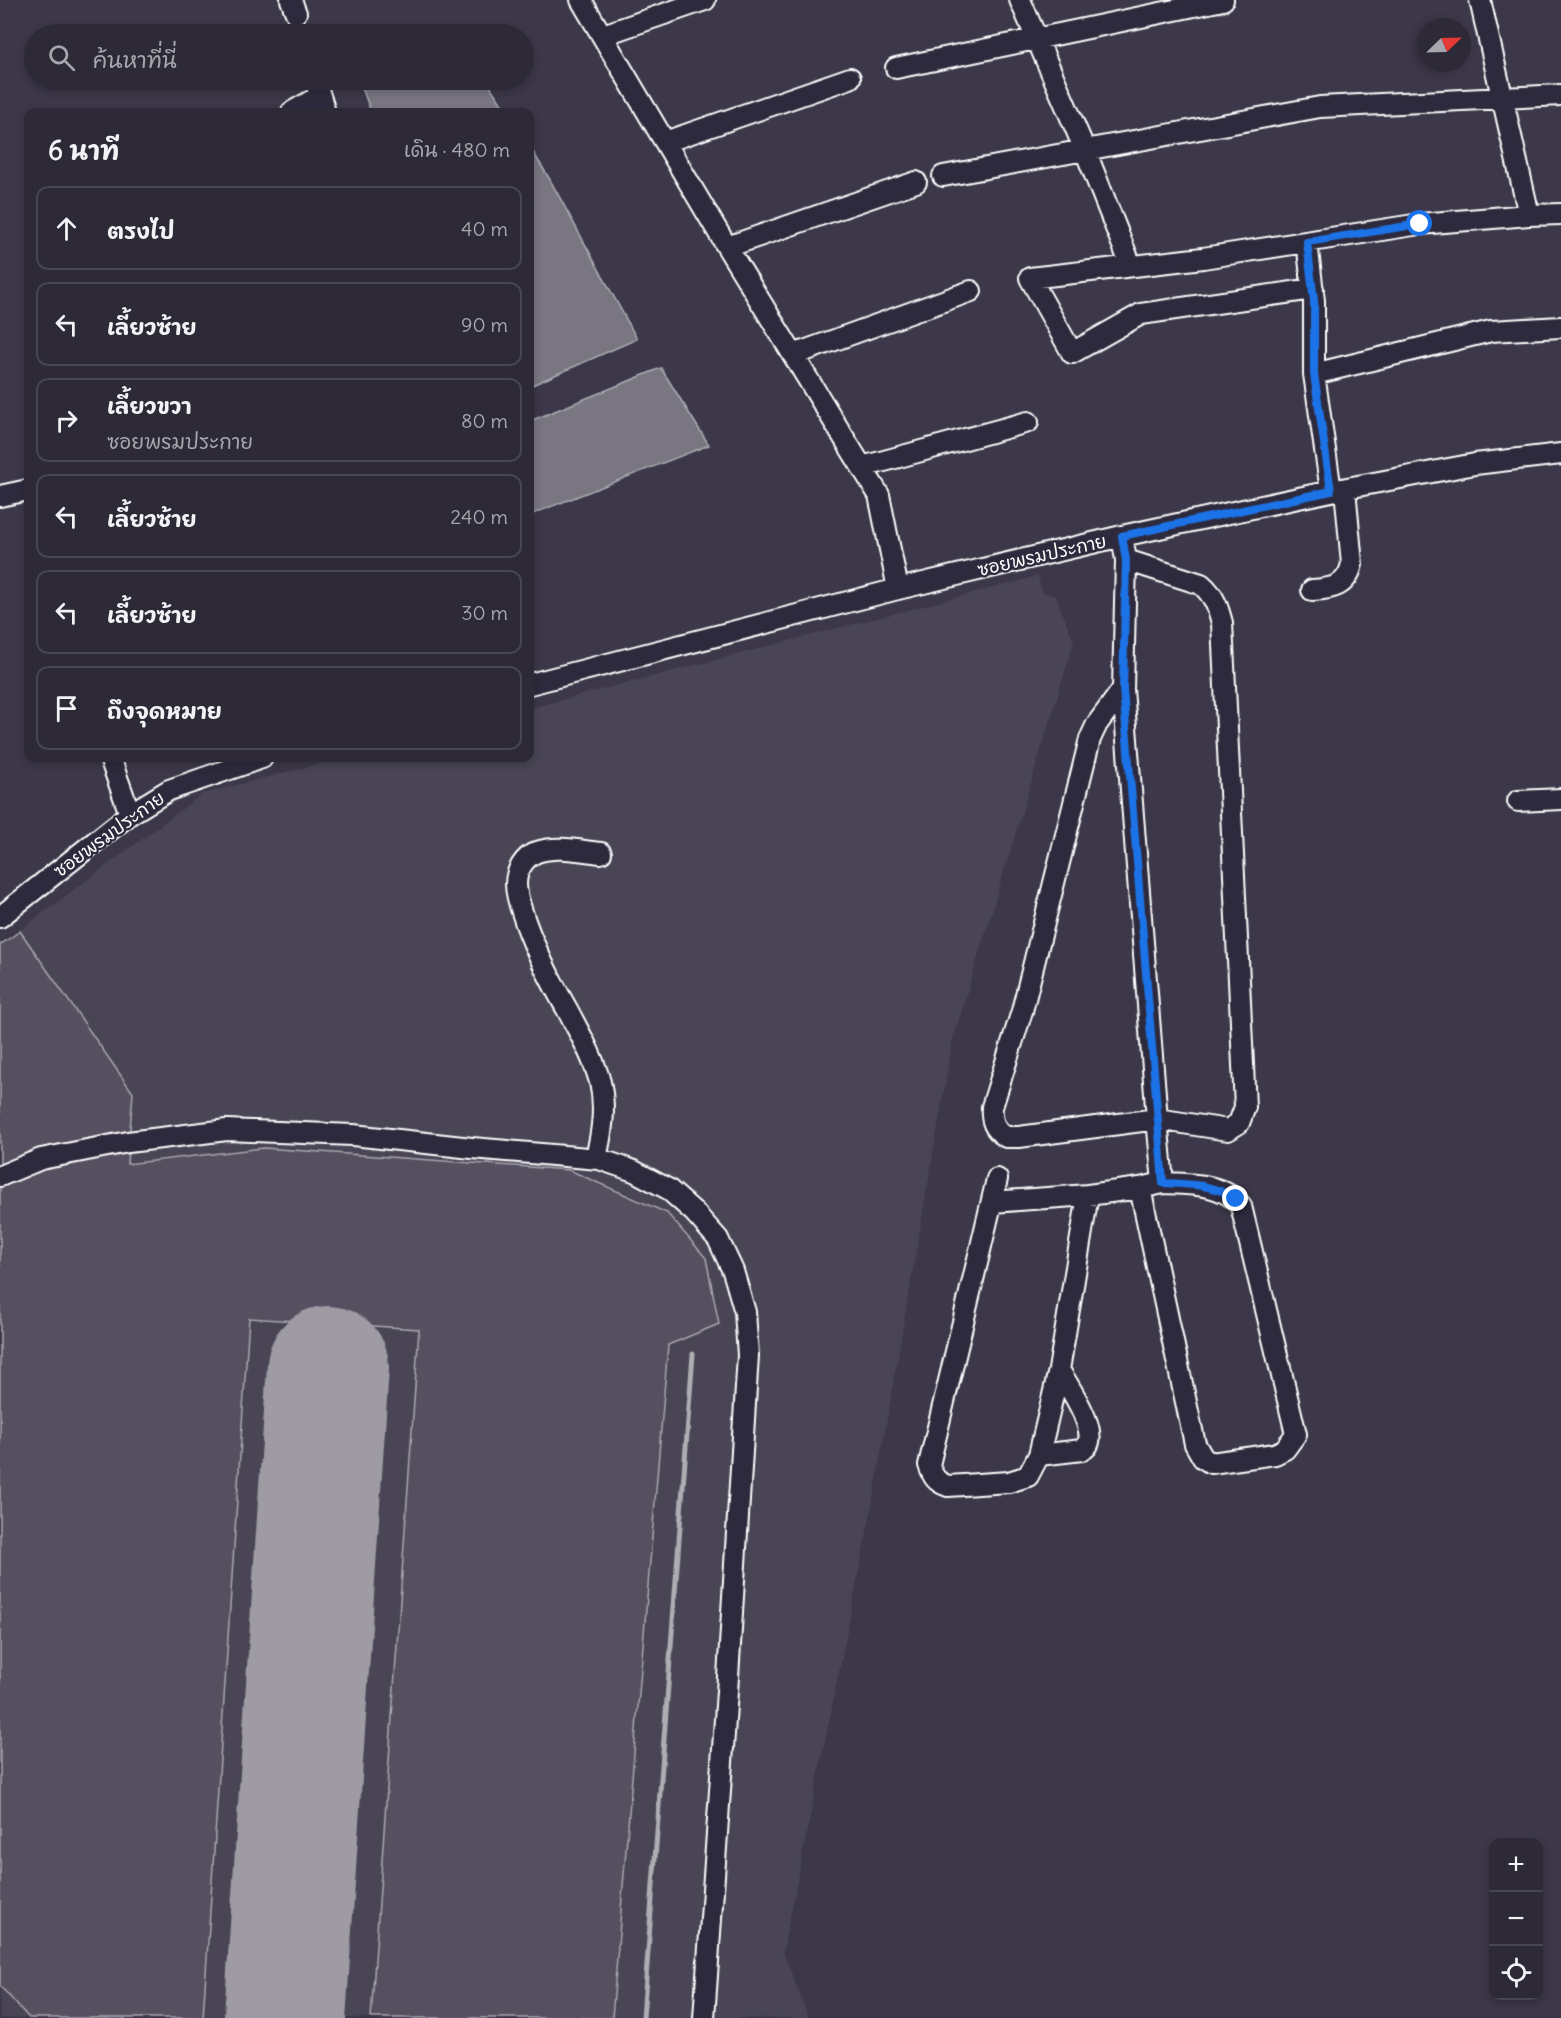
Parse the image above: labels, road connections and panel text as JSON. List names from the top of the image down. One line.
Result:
{"streets":{"street":["ซอยพรมประกาย"]},"north":"top right","page":{"search":"ค้นหาที่นี่","heading":["6 นาที","เดิน · 480 m"],"list":[["ตรงไป","40 m"],["เลี้ยวซ้าย","90 m"],["เลี้ยวขวา","ซอยพรมประกาย","80 m"],["เลี้ยวซ้าย","240 m"],["เลี้ยวซ้าย","30 m"],"ถึงจุดหมาย"],"map_buttons":["+","−"]}}
